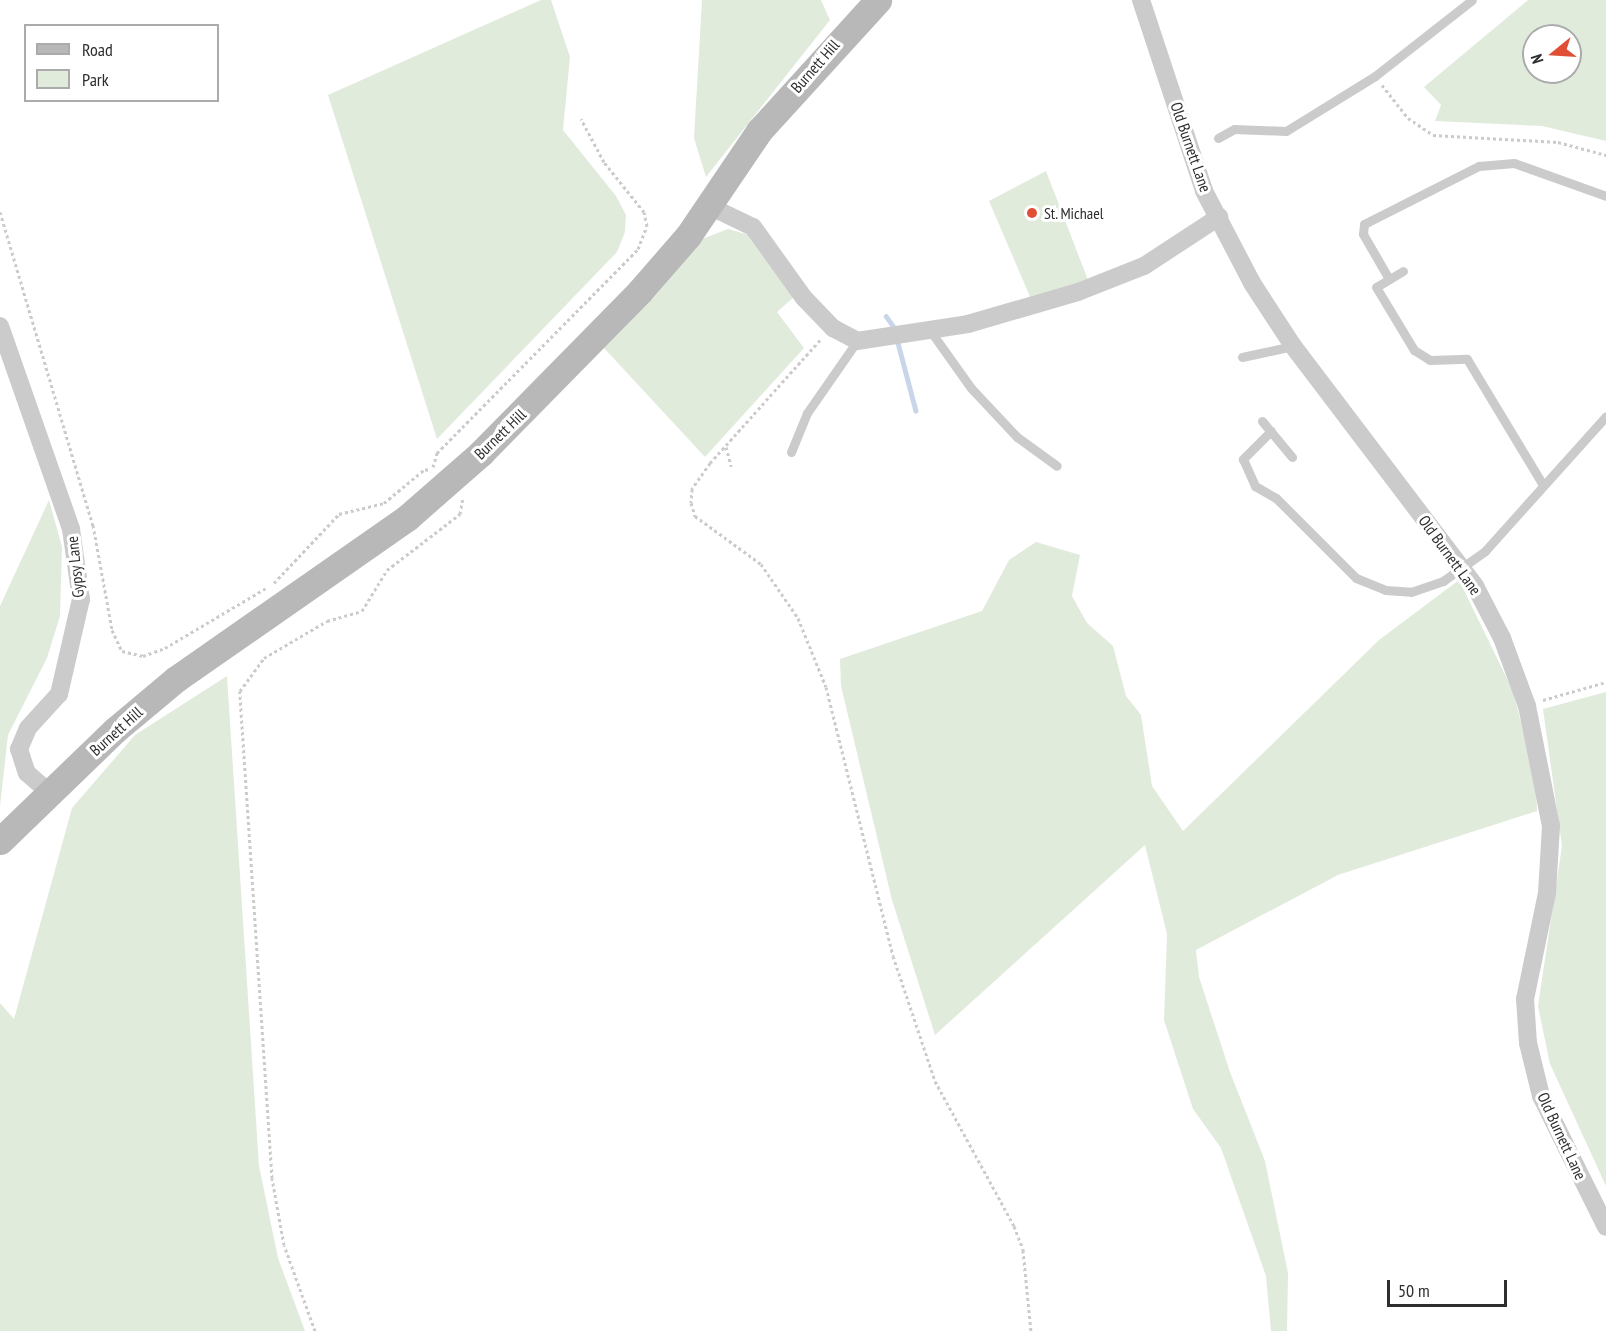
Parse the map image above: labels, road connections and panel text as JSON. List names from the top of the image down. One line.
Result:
{"streets":{"main road":["Burnett Hill"],"street":["Old Burnett Lane","Gypsy Lane"]},"crossings":[["Burnett Hill","Gypsy Lane"]],"places":["St. Michael"],"legend":["Road","Park"],"scale_bar":"50 m","north":"left"}
